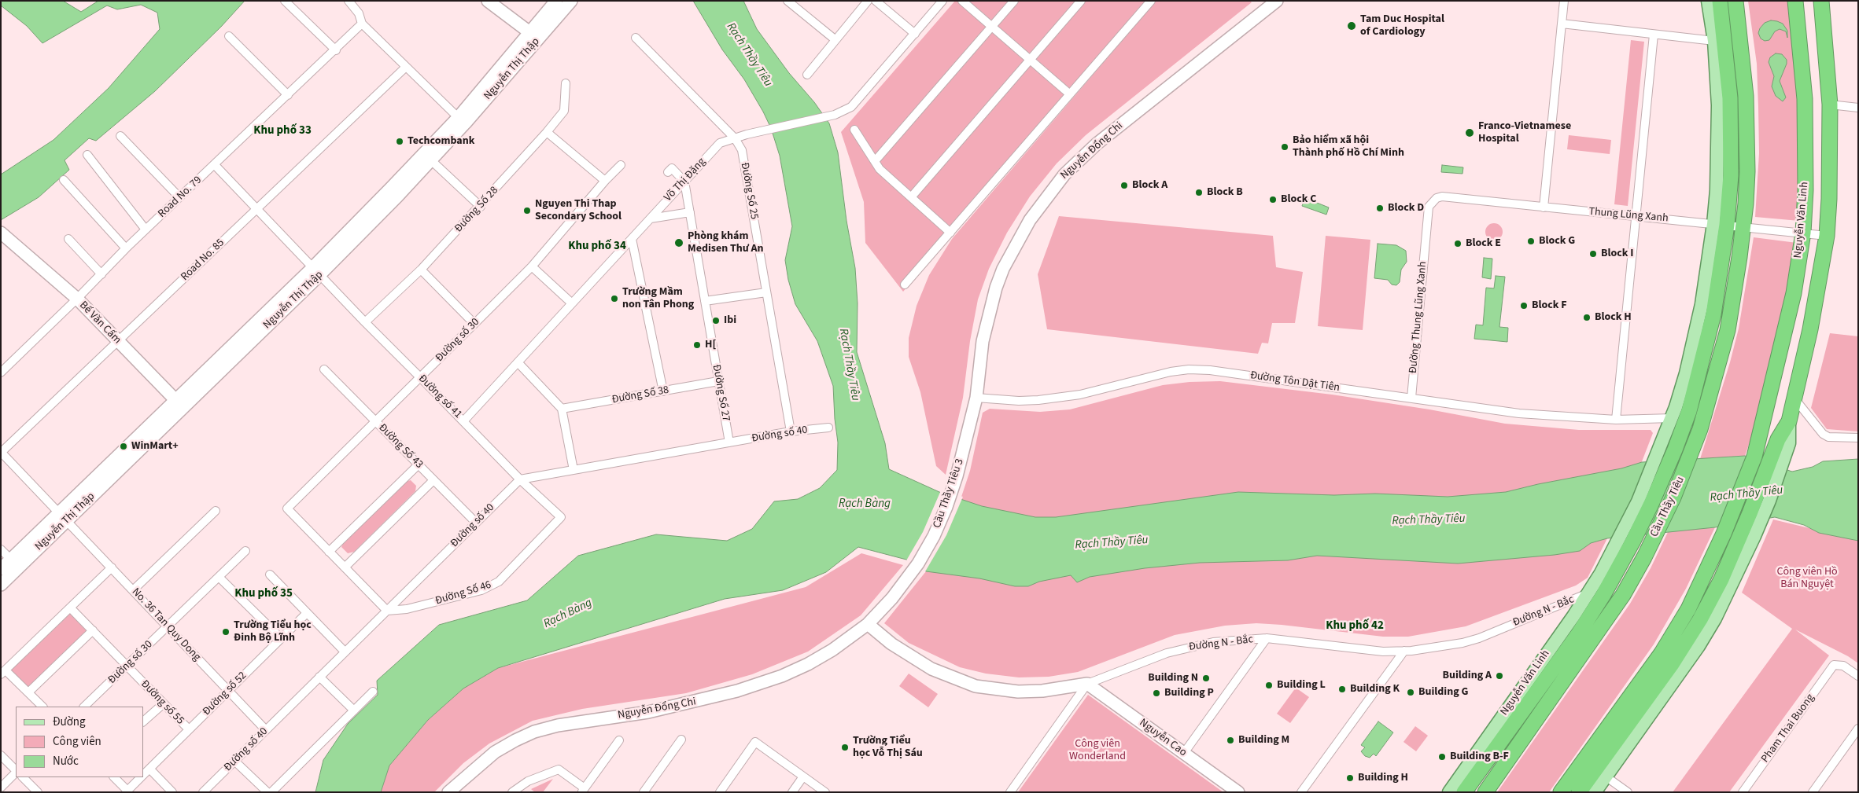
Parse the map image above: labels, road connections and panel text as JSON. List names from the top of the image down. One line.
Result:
{"streets":{"highway":["Nguyễn Văn Linh","Cầu Thầy Tiêu"],"street":["Nguyễn Thị Thập","Nguyễn Đổng Chi","Võ Thị Đặng","Đường Số 25","Road No. 79","Đường Số 28","Thung Lũng Xanh","Road No. 85","Đường Thung Lũng Xanh","Bế Văn Cấm","Đường số 30","Đường Tôn Dật Tiên","Đường Số 27","Đường Số 38","Đường số 41","Đường số 40","Đường Số 43","Cầu Thầy Tiêu 3","Đường Số 46","Đường N - Bắc","No. 36 Tan Quy Dong","Đường số 52","Đường số 55","Pham Thai Buong","Nguyễn Cao"]},"crossings":[["Nguyễn Thị Thập","Bế Văn Cấm"],["Nguyễn Thị Thập","Đường số 41"],["Nguyễn Thị Thập","No. 36 Tan Quy Dong"],["Nguyễn Đổng Chi","Đường Tôn Dật Tiên"],["Nguyễn Đổng Chi","Cầu Thầy Tiêu 3"],["Nguyễn Đổng Chi","Đường N - Bắc"],["Võ Thị Đặng","Đường Số 25"],["Võ Thị Đặng","Đường Số 27"],["Võ Thị Đặng","Đường số 41"],["Đường Số 25","Đường số 40"],["Road No. 79","Bế Văn Cấm"],["Đường Số 28","Đường số 41"],["Thung Lũng Xanh","Nguyễn Văn Linh"],["Thung Lũng Xanh","Đường Thung Lũng Xanh"],["Thung Lũng Xanh","Cầu Thầy Tiêu"],["Nguyễn Văn Linh","Cầu Thầy Tiêu"],["Nguyễn Văn Linh","Đường N - Bắc"],["Road No. 85","Bế Văn Cấm"],["Road No. 85","No. 36 Tan Quy Dong"],["Đường Thung Lũng Xanh","Đường Tôn Dật Tiên"],["Đường số 30","Đường số 41"],["Đường số 30","Đường Số 43"],["Đường số 30","No. 36 Tan Quy Dong"],["Đường số 30","Đường số 55"],["Đường Tôn Dật Tiên","Cầu Thầy Tiêu"],["Đường Số 27","Đường Số 38"],["Đường Số 27","Đường số 40"],["Đường số 41","Đường số 40"],["Đường số 41","Đường Số 46"],["Đường số 40","Đường Số 43"],["Đường số 40","Đường Số 46"],["Đường số 40","No. 36 Tan Quy Dong"],["Cầu Thầy Tiêu 3","Đường N - Bắc"],["Đường N - Bắc","Nguyễn Cao"],["No. 36 Tan Quy Dong","Đường số 52"],["Đường số 52","Đường số 55"]],"districts":["Khu phố 33","Khu phố 34","Khu phố 35","Khu phố 42"],"water":["Rạch Thầy Tiêu","Rạch Bàng"],"parks":["Công viên Hồ Bán Nguyệt","Công viên Wonderland"],"places":["Tam Duc Hospital of Cardiology","Franco-Vietnamese Hospital","Techcombank","Bảo hiểm xã hội Thành phố Hồ Chí Minh","Block A","Block B","Block C","Block D","Nguyen Thi Thap Secondary School","Block G","Phòng khám Medisen Thư An","Block E","Block I","Trường Mầm non Tân Phong","Block F","Block H","Ibi","H[","WinMart+","Trường Tiểu học Đinh Bộ Lĩnh","Building A","Building N","Building L","Building K","Building G","Building P","Building M","Trường Tiểu học Vỗ Thị Sáu","Building B-F","Building H"],"legend":["Đường","Công viên","Nước"]}
